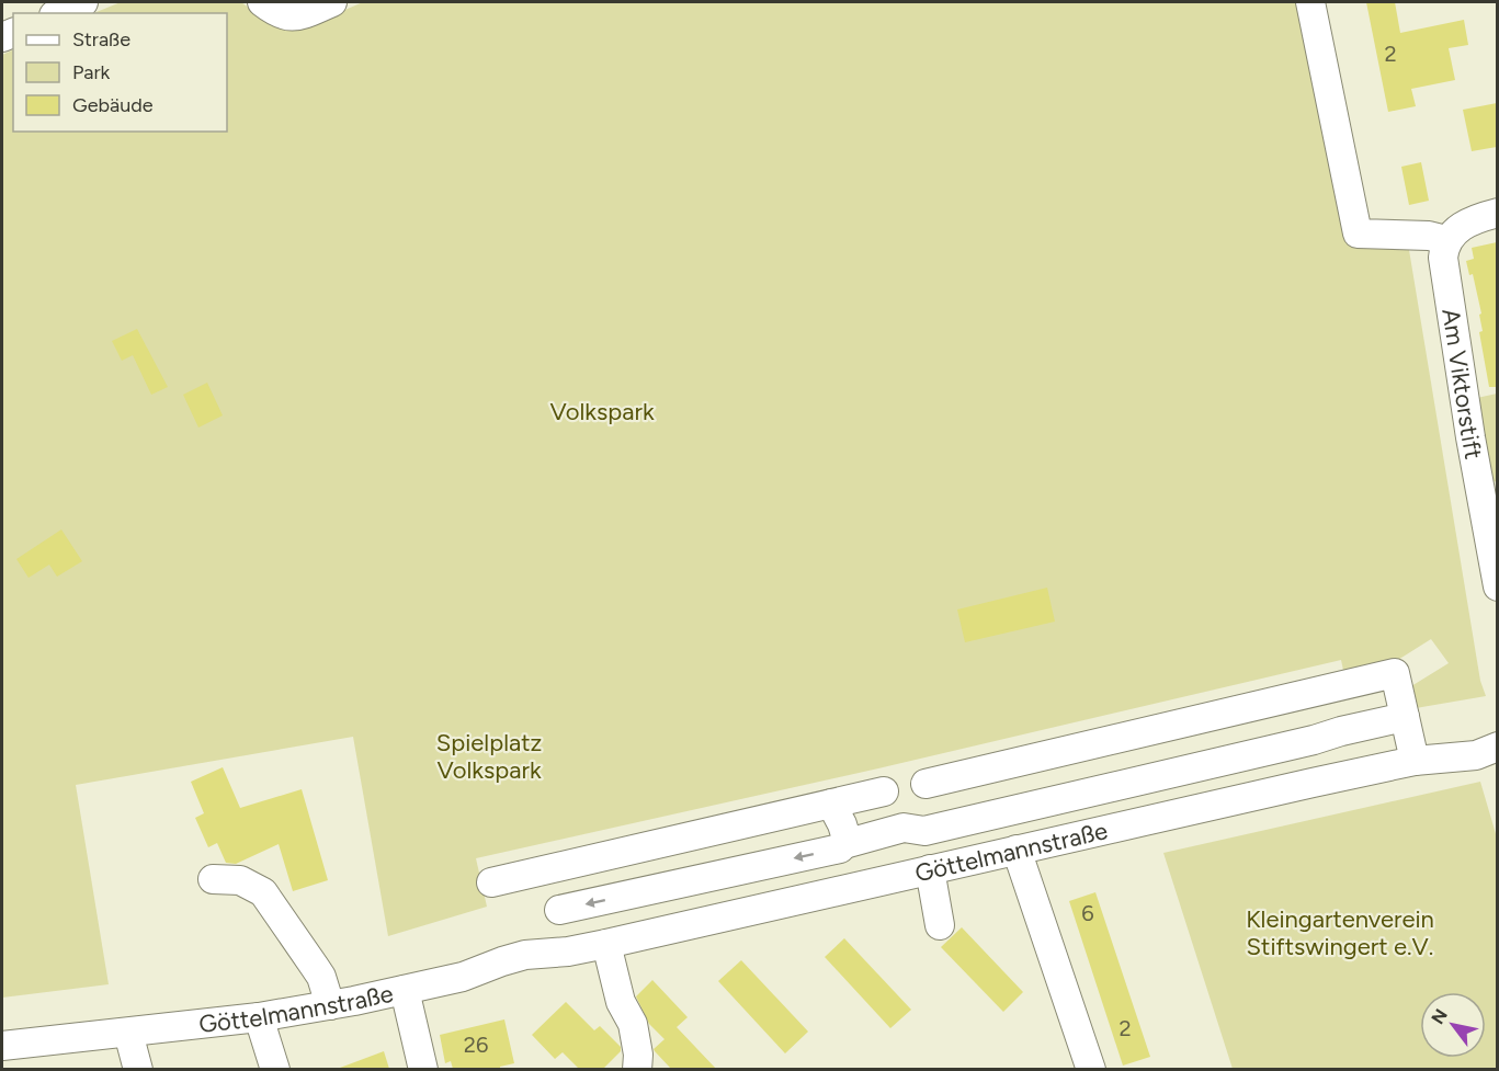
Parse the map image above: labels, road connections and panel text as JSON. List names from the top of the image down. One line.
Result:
{"streets":{"street":["Am Viktorstift","Göttelmannstraße"]},"parks":["Volkspark","Spielplatz Volkspark","Kleingartenverein Stiftswingert e.V."],"house_numbers":["2","6","2","26"],"legend":["Straße","Park","Gebäude"],"north":"top left"}
